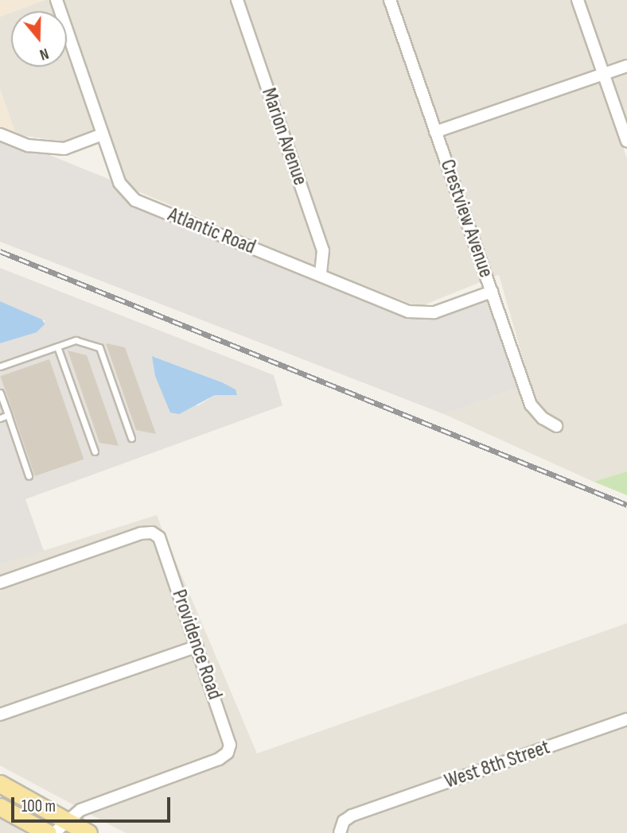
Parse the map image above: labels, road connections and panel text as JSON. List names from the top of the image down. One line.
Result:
{"streets":{"street":["Marion Avenue","Crestview Avenue","Atlantic Road","Providence Road","West 8th Street"]},"crossings":[["Marion Avenue","Atlantic Road"],["Crestview Avenue","Atlantic Road"]],"scale_bar":"100 m","north":"bottom"}
